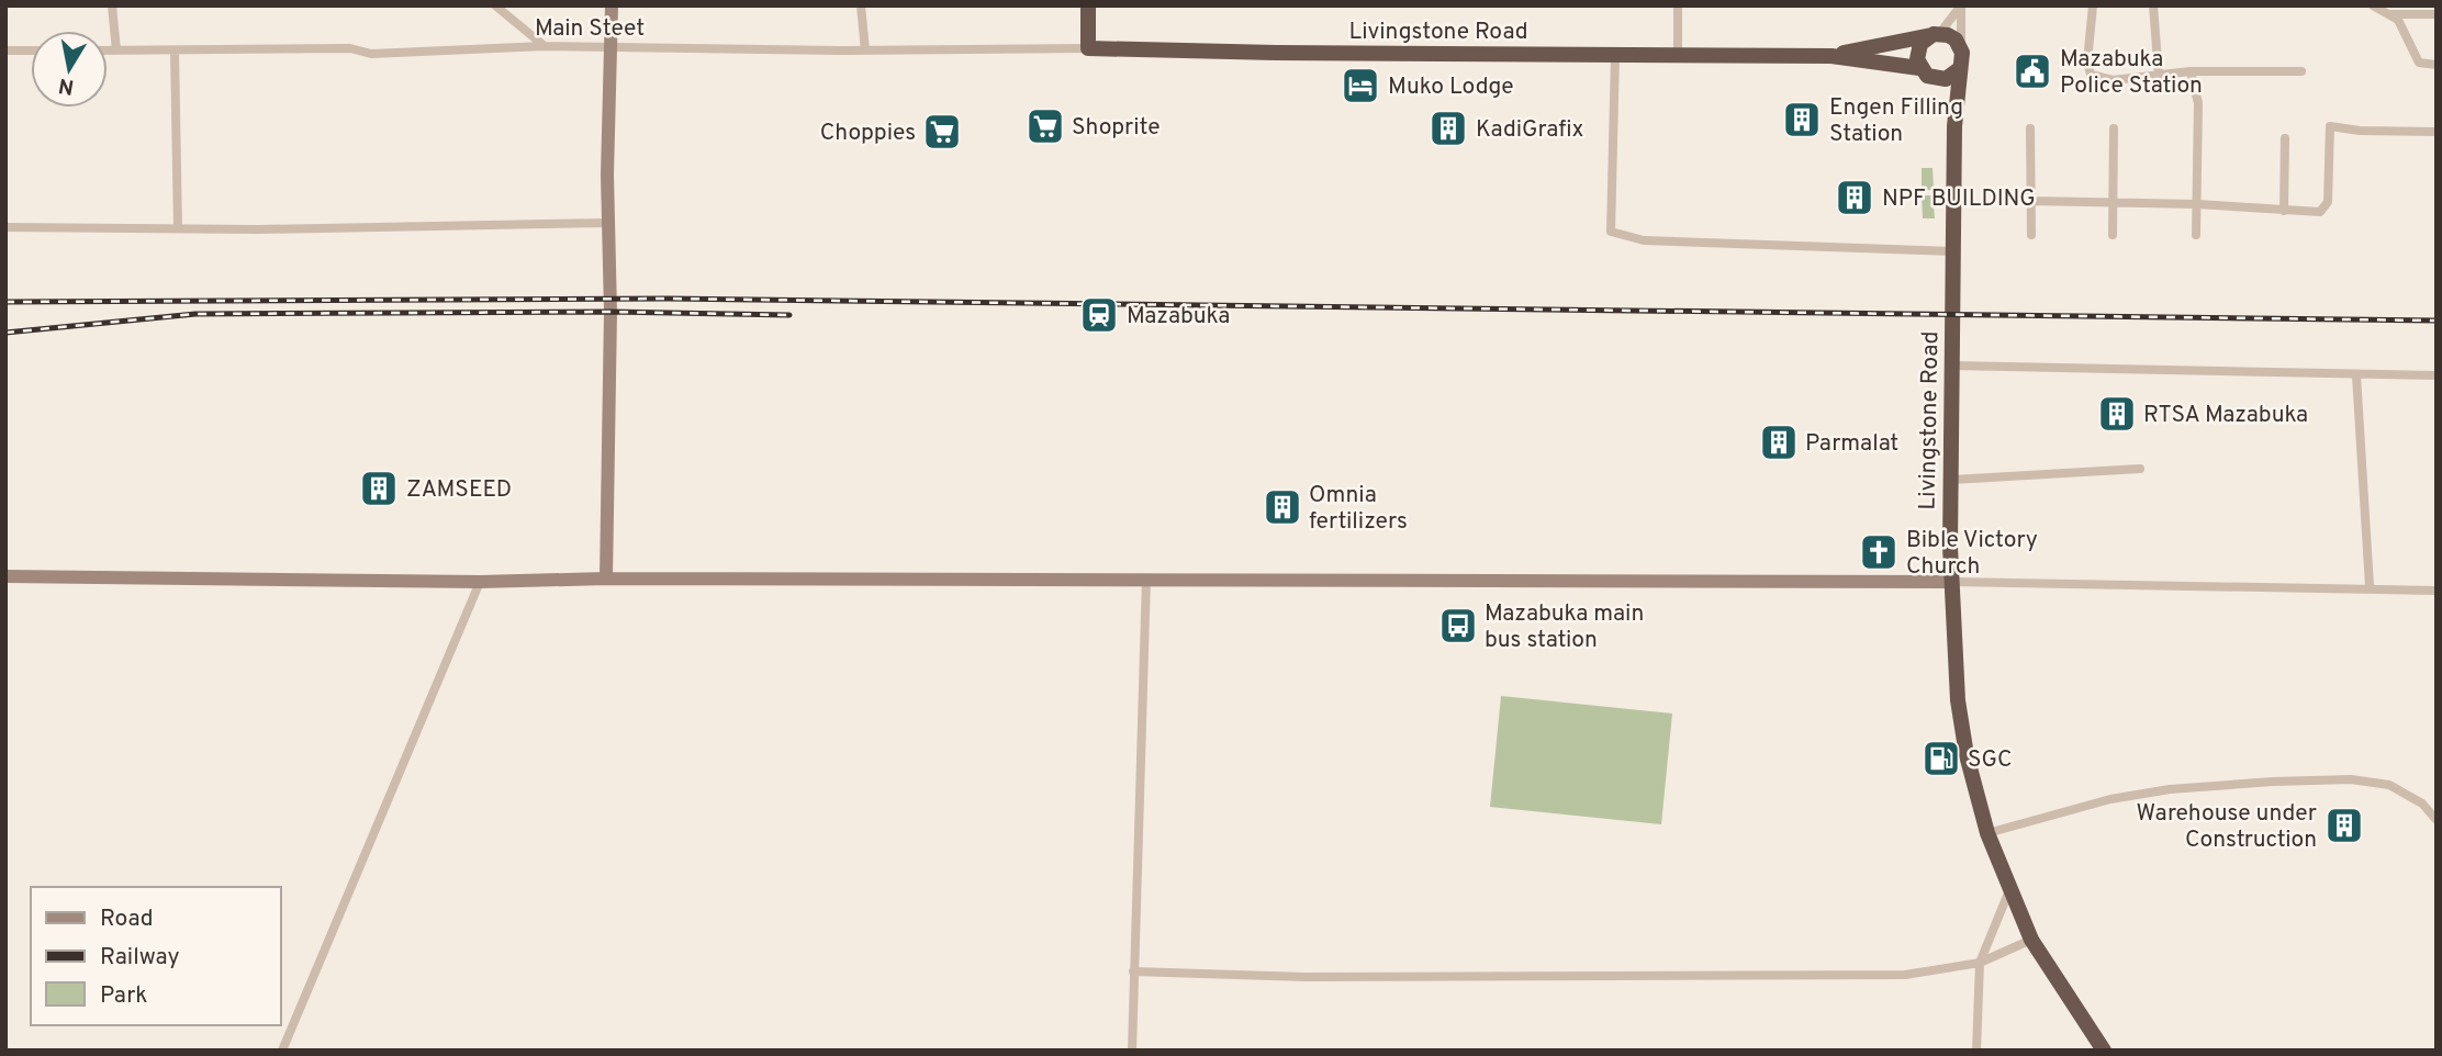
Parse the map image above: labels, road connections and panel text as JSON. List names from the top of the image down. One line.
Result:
{"streets":{"highway":["Livingstone Road"],"street":["Main Steet"]},"crossings":[["Main Steet","Livingstone Road"]],"places":{"public building":["Mazabuka Police Station"],"hotel":["Muko Lodge"],"building":["Engen Filling Station","KadiGrafix","NPF BUILDING","RTSA Mazabuka","Parmalat","ZAMSEED","Omnia fertilizers","Warehouse under Construction"],"supermarket":["Shoprite","Choppies"],"station":["Mazabuka"],"church":["Bible Victory Church"],"bus stop":["Mazabuka main bus station"],"fuel station":["SGC"]},"legend":["Road","Railway","Park"],"north":"bottom"}
